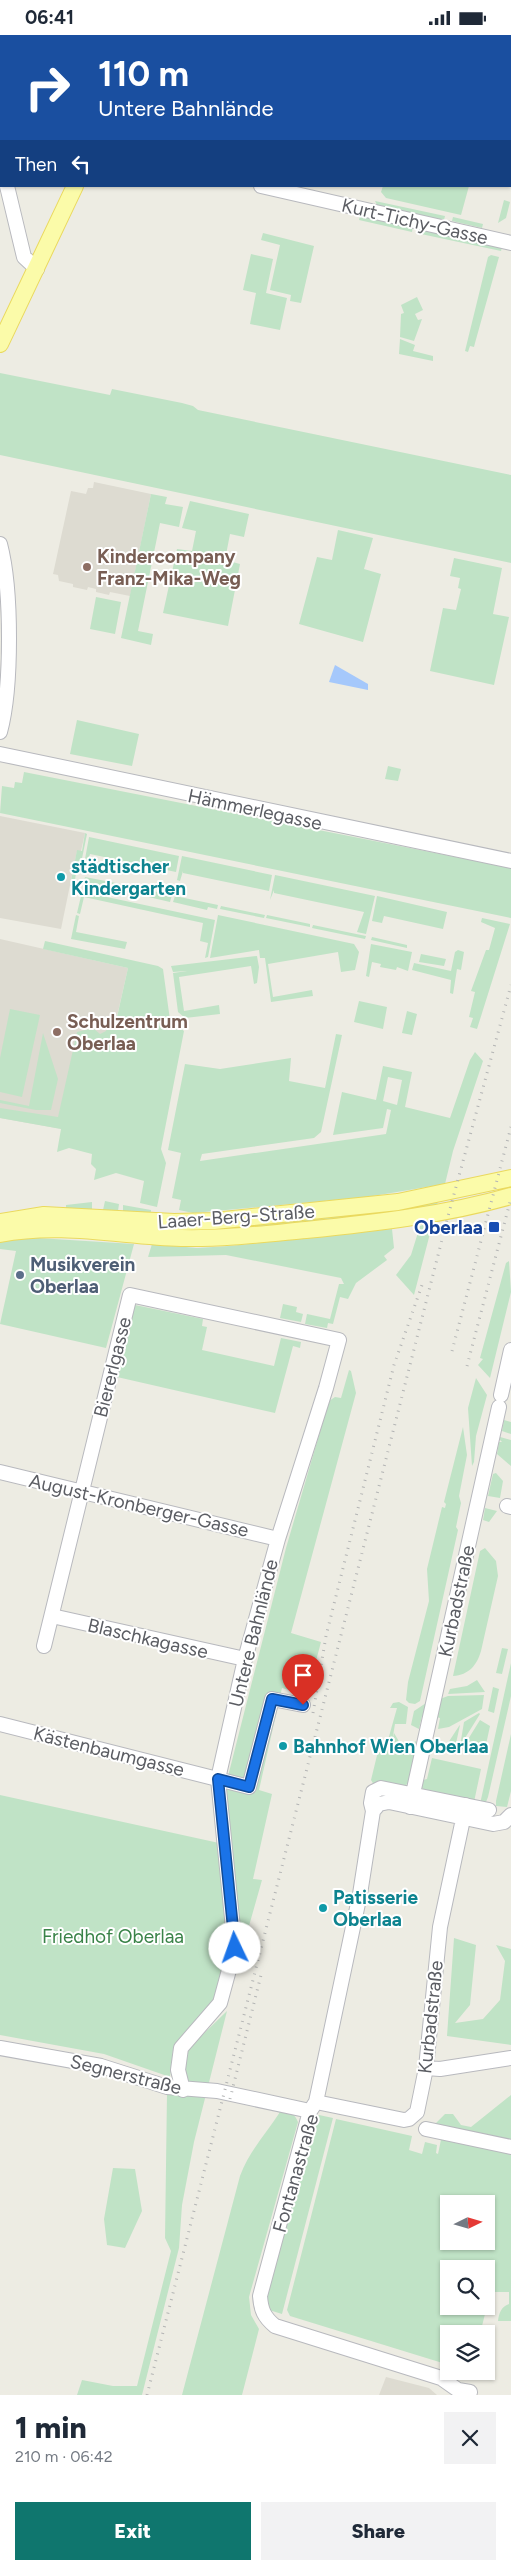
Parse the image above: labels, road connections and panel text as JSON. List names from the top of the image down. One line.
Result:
{"streets":{"main road":["Laaer-Berg-Straße"],"street":["Kurt-Tichy-Gasse","Hämmerlegasse","Biererlgasse","August-Kronberger-Gasse","Kurbadstraße","Untere Bahnlände","Blaschkagasse","Kästenbaumgasse","Segnerstraße","Fontanastraße"]},"crossings":[["Biererlgasse","August-Kronberger-Gasse"],["Biererlgasse","Untere Bahnlände"],["Biererlgasse","Blaschkagasse"],["August-Kronberger-Gasse","Untere Bahnlände"],["Kurbadstraße","Segnerstraße"],["Kurbadstraße","Fontanastraße"],["Untere Bahnlände","Blaschkagasse"],["Untere Bahnlände","Kästenbaumgasse"],["Segnerstraße","Fontanastraße"]],"parks":["Friedhof Oberlaa"],"places":{"other":["Kindercompany Franz-Mika-Weg","städtischer Kindergarten","Schulzentrum Oberlaa","Musikverein Oberlaa","Bahnhof Wien Oberlaa","Patisserie Oberlaa"],"transit":["Oberlaa"]},"north":"right","page":{"status":"06:41","turn":["110 m","Untere Bahnlände"],"then":"Then","heading":["1 min","210 m · 06:42"],"buttons":["Exit","Share"]}}
